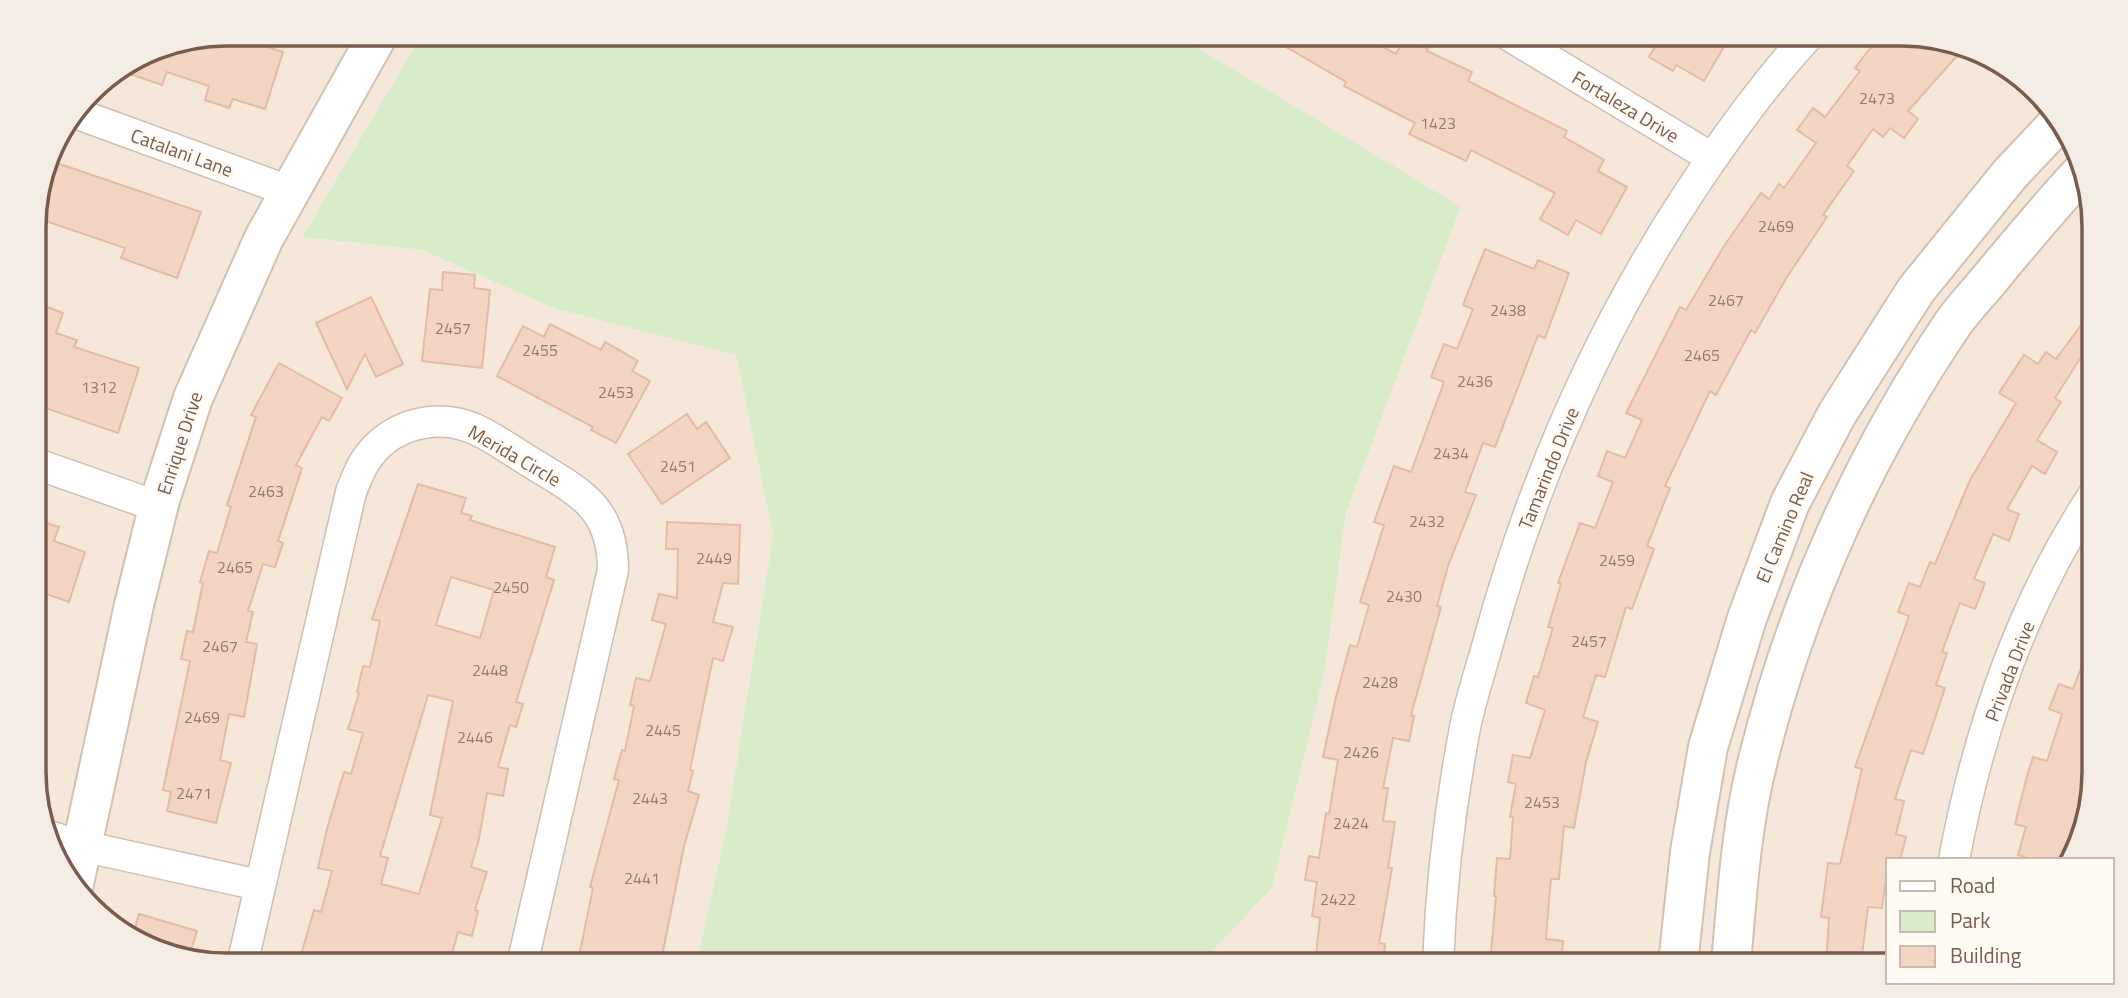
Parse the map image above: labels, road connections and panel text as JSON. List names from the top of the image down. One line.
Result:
{"streets":{"main road":["Enrique Drive","El Camino Real"],"street":["Fortaleza Drive","Catalani Lane","Merida Circle","Tamarindo Drive","Privada Drive"]},"crossings":[["Fortaleza Drive","Tamarindo Drive"],["Catalani Lane","Enrique Drive"]],"house_numbers":["2473","1423","2469","2467","2438","2457","2455","2465","2436","1312","2453","2434","2451","2463","2432","2449","2459","2465","2450","2430","2457","2467","2448","2428","2469","2445","2446","2426","2471","2443","2453","2424","2441","2422"],"legend":["Road","Park","Building"]}
